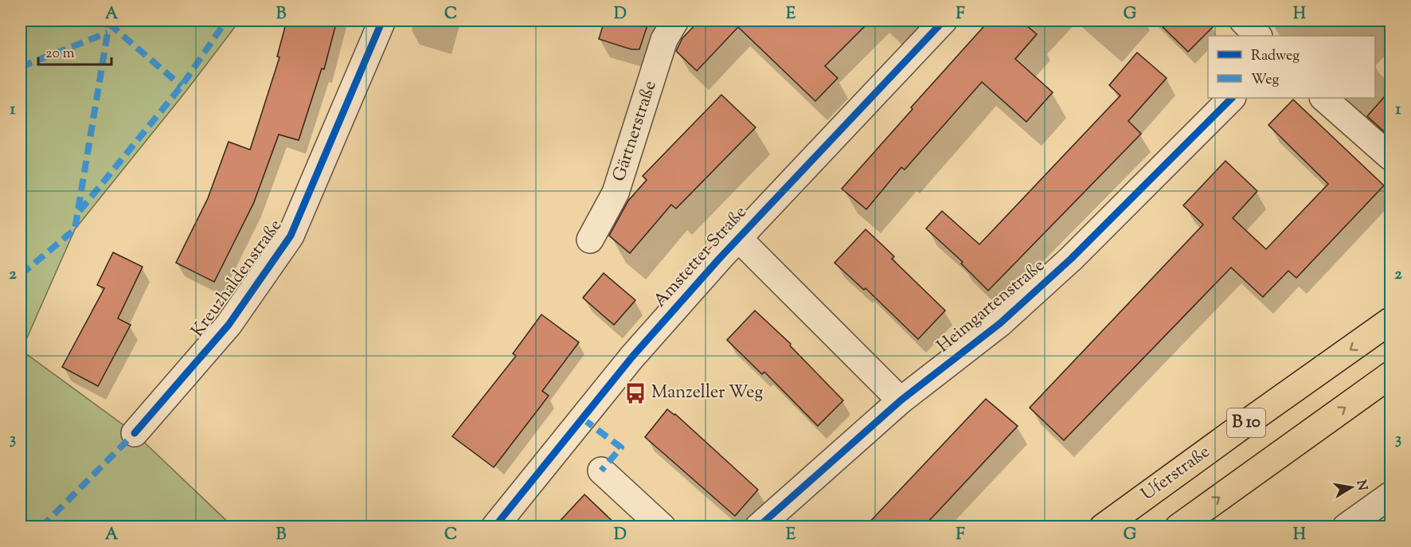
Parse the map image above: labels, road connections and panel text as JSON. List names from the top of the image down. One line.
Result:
{"streets":{"highway":["B 10","Uferstraße"],"street":["Gärtnerstraße","Amstetter Straße","Kreuzhaldenstraße","Heimgartenstraße"]},"places":{"bus stop":["Manzeller Weg"]},"legend":["Radweg","Weg"],"scale_bar":"20 m","north":"right","grid":{"columns":["A","B","C","D","E","F","G","H"],"rows":["1","2","3"]}}
